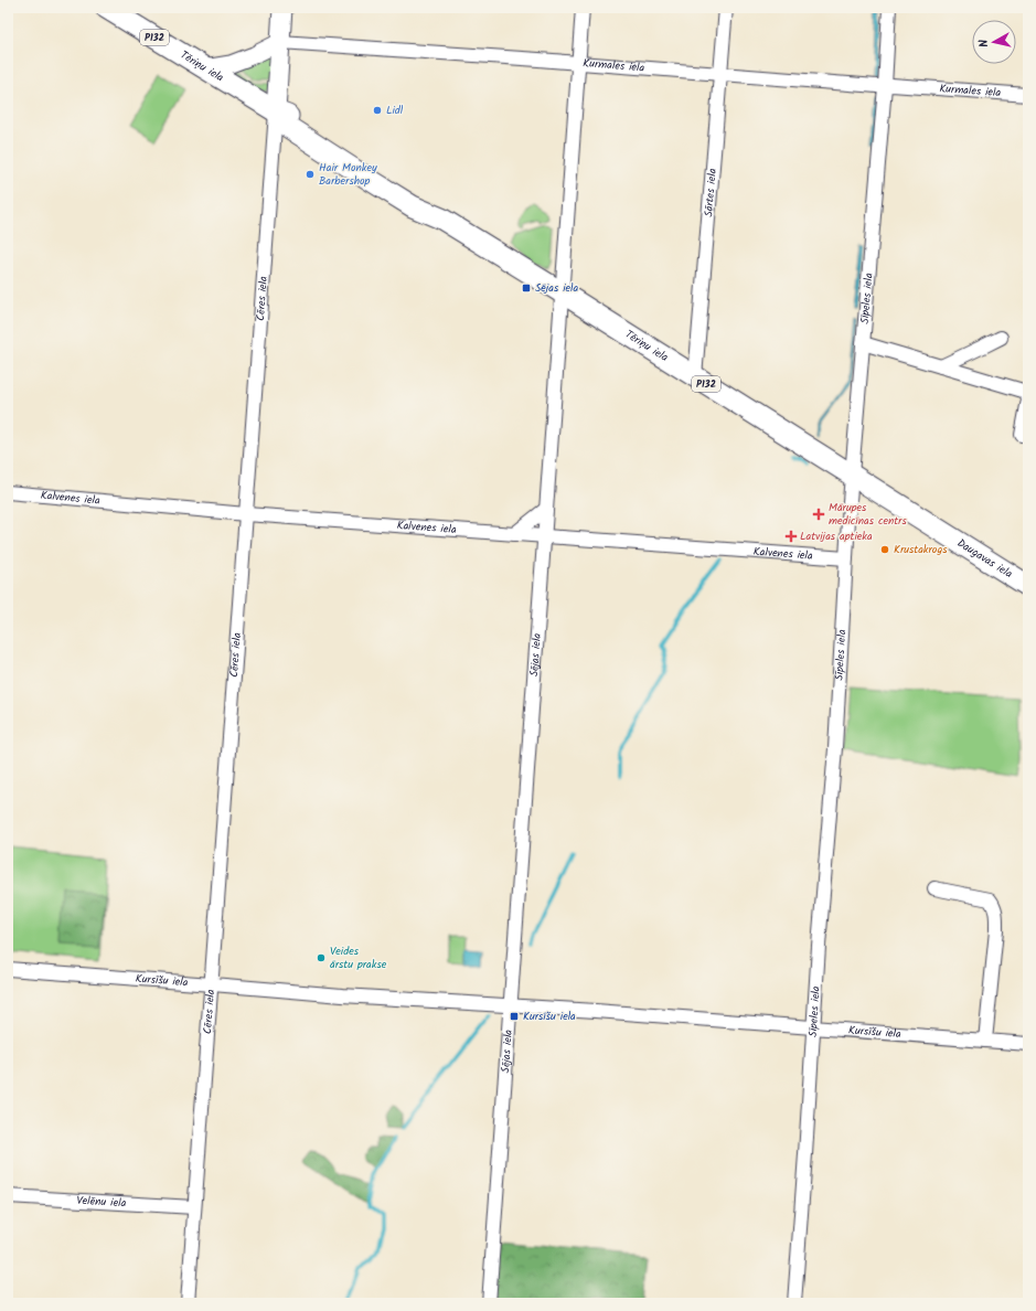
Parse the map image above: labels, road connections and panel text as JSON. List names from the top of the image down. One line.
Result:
{"streets":{"main road":["P132","Tēriņu iela","Cēres iela","Daugavas iela"],"street":["Kurmales iela","Sārtes iela","Sīpeles iela","Kalvenes iela","Sējas iela","Kursīšu iela","Velēnu iela"]},"crossings":[["Kurmales iela","Sārtes iela"],["Kurmales iela","Cēres iela"],["Kurmales iela","Sīpeles iela"],["Kurmales iela","Sējas iela"],["Tēriņu iela","Sārtes iela"],["Tēriņu iela","Cēres iela"],["Tēriņu iela","Sīpeles iela"],["Tēriņu iela","Daugavas iela"],["Tēriņu iela","Sējas iela"],["Cēres iela","Kalvenes iela"],["Cēres iela","Kursīšu iela"],["Cēres iela","Velēnu iela"],["Sīpeles iela","Kalvenes iela"],["Sīpeles iela","Daugavas iela"],["Sīpeles iela","Kursīšu iela"],["Kalvenes iela","Sējas iela"],["Sējas iela","Kursīšu iela"]],"places":{"other":["Lidl","Hair Monkey Barbershop","Krustakrogs","Veides ārstu prakse"],"transit":["Sējas iela","Kursīšu iela"],"health":["Mārupes medicīnas centrs","Latvijas aptieka"]},"north":"left"}
